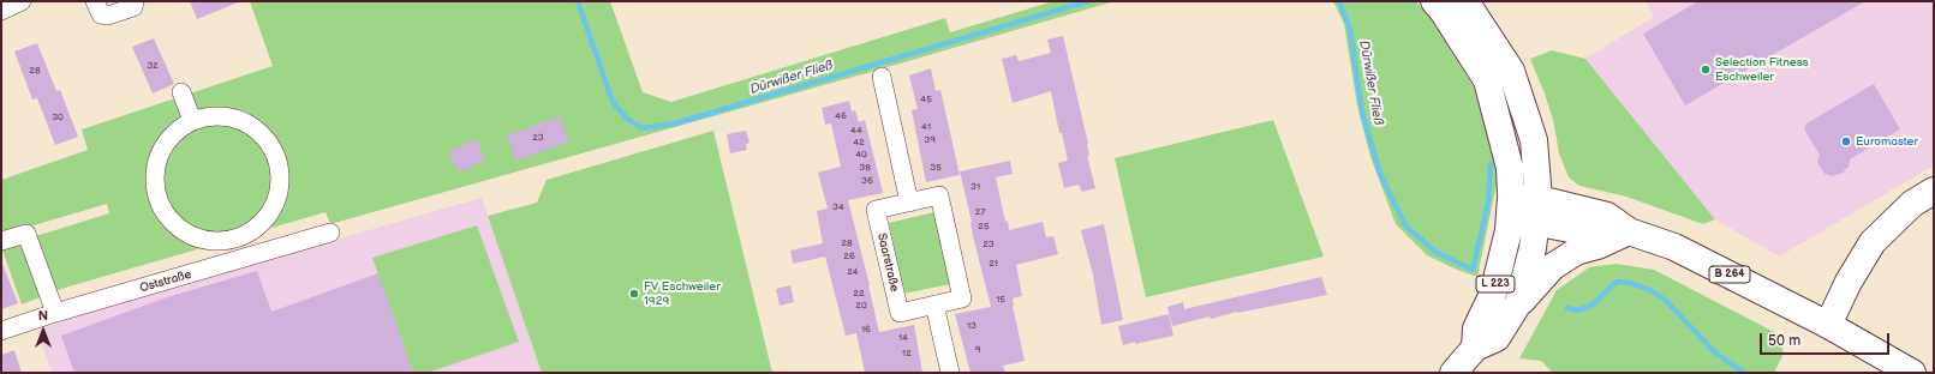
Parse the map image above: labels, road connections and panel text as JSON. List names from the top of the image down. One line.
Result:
{"streets":{"main road":["B 264","L 223"],"street":["Saarstraße","Oststraße"]},"crossings":[["B 264","L 223"]],"water":["Dürwißer Fließ"],"places":["Selection Fitness Eschweiler","Euromaster","FV Eschweiler 1929"],"house_numbers":["32","28","45","46","30","41","44","23","39","42","40","38","35","36","31","34","27","25","28","23","26","21","24","22","15","20","13","16","14","9","12"],"scale_bar":"50 m","north":"top"}
